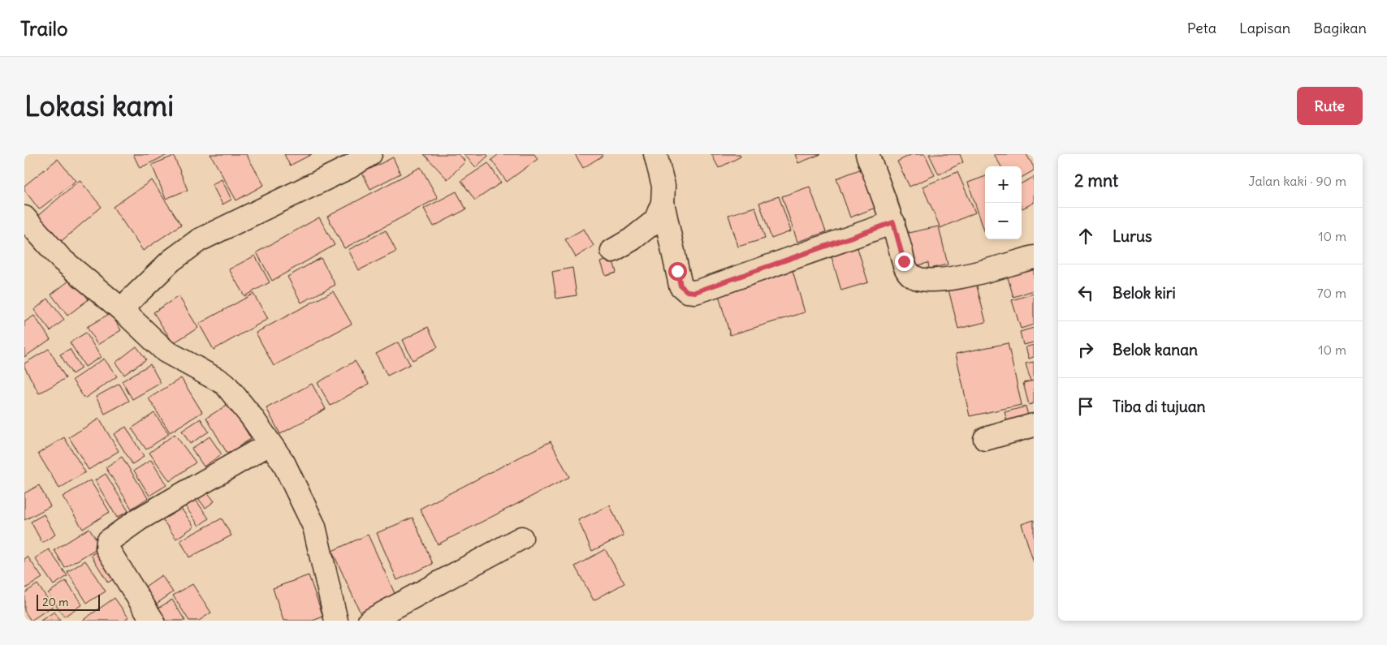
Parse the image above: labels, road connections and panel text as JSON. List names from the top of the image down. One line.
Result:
{"scale_bar":"20 m","page":{"header":"Trailo","nav":["Peta","Lapisan","Bagikan"],"buttons":"Rute","title":"Lokasi kami","heading":["2 mnt","Jalan kaki · 90 m"],"map_buttons":["+","−"],"list":[["Lurus","10 m"],["Belok kiri","70 m"],["Belok kanan","10 m"],"Tiba di tujuan"],"scale":"20 m"}}
